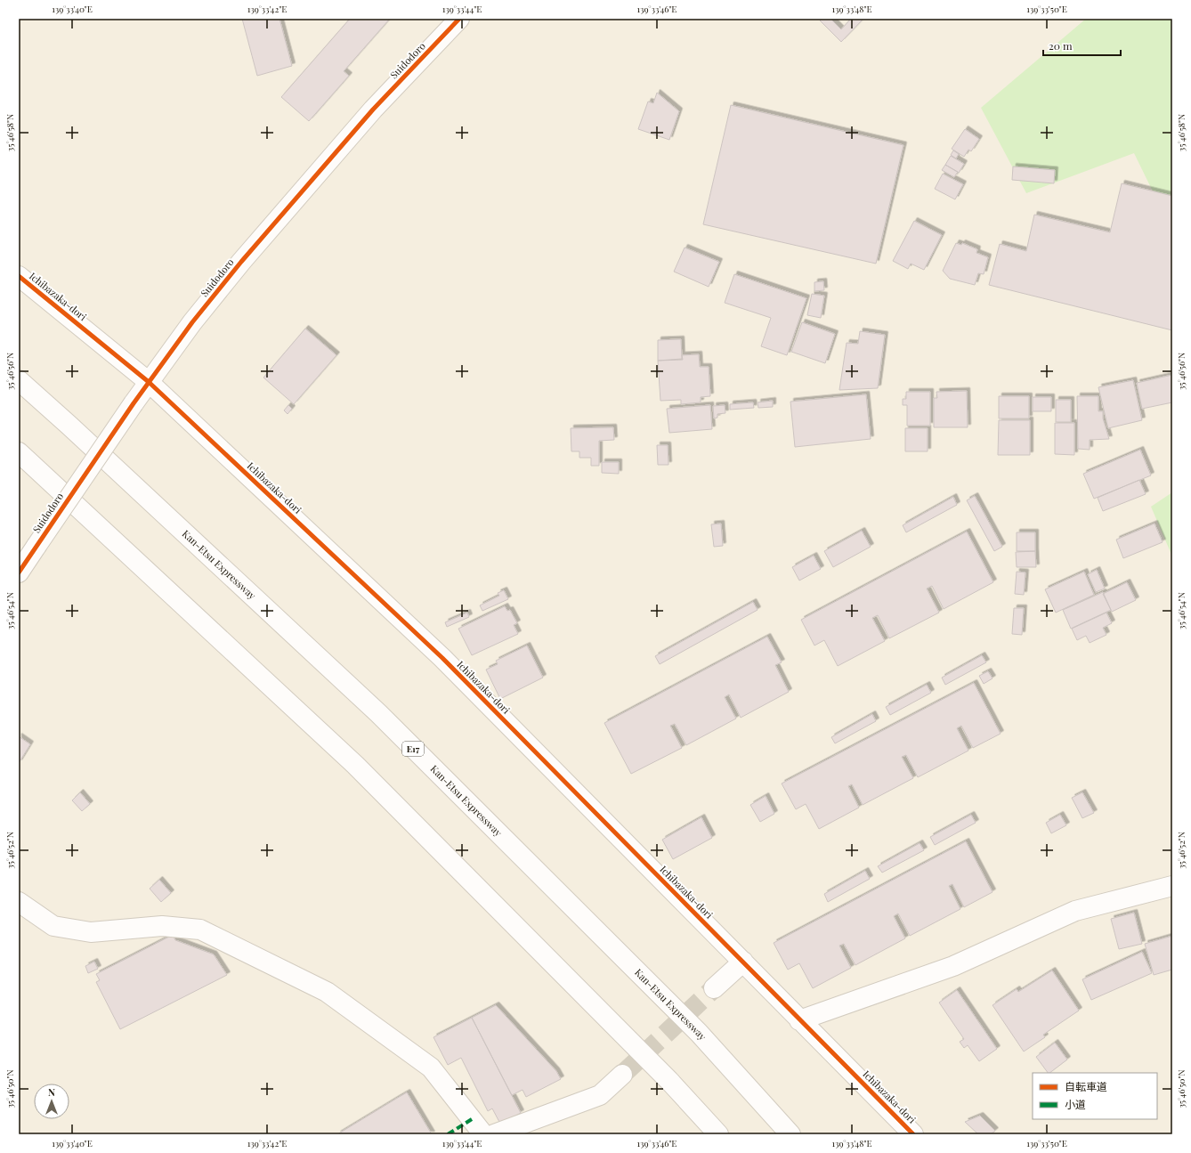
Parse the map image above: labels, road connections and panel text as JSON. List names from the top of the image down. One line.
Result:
{"streets":{"main road":["Suidodoro","Ichibazaka-dori","Kan-Etsu Expressway","E17"]},"crossings":[["Suidodoro","Ichibazaka-dori"]],"legend":["自転車道","小道"],"scale_bar":"20 m","north":"top","coordinates":["139°33'40\"E","139°33'42\"E","139°33'44\"E","139°33'46\"E","139°33'48\"E","139°33'50\"E","35°46'58\"N","35°46'56\"N","35°46'54\"N","35°46'52\"N","35°46'50\"N"]}
